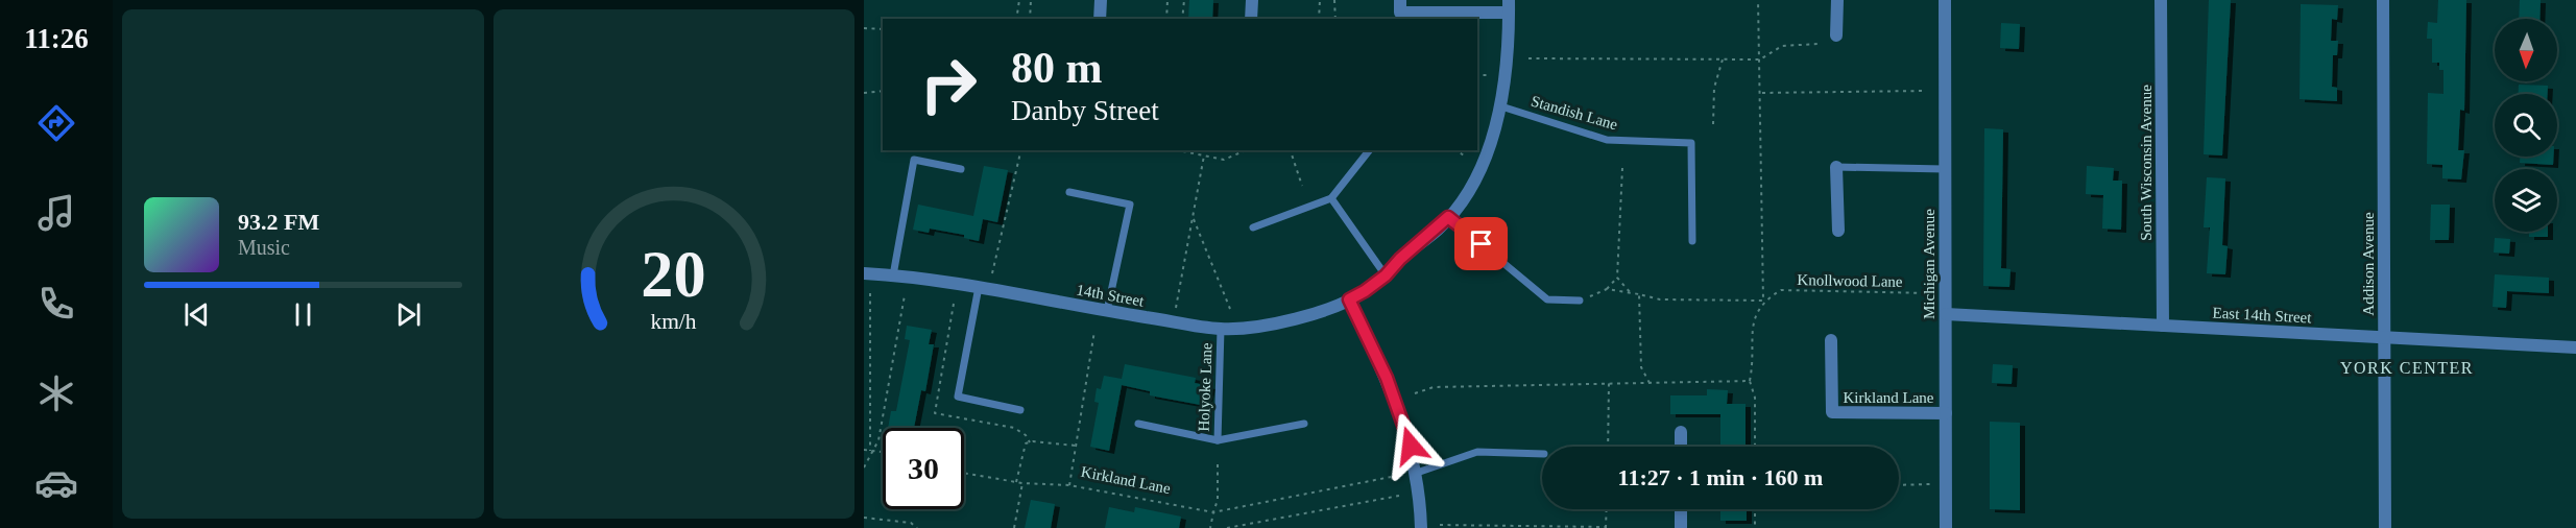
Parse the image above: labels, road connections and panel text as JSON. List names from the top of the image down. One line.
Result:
{"streets":{"street":["South Wisconsin Avenue","Michigan Avenue","Addison Avenue","14th Street","East 14th Street","Kirkland Lane"],"lane":["Standish Lane","Holyoke Lane"],"path":["Knollwood Lane"]},"crossings":[["Standish Lane","14th Street"],["South Wisconsin Avenue","East 14th Street"],["Michigan Avenue","Knollwood Lane"],["Michigan Avenue","East 14th Street"],["Michigan Avenue","Kirkland Lane"],["Addison Avenue","East 14th Street"],["14th Street","Holyoke Lane"]],"districts":["YORK CENTER"],"north":"bottom","page":{"tabs":"11:26","turn":["80 m","Danby Street"],"song":["93.2 FM","Music"],"limit":"30","trip":"11:27 · 1 min · 160 m","gauge":["20","km/h"]}}
